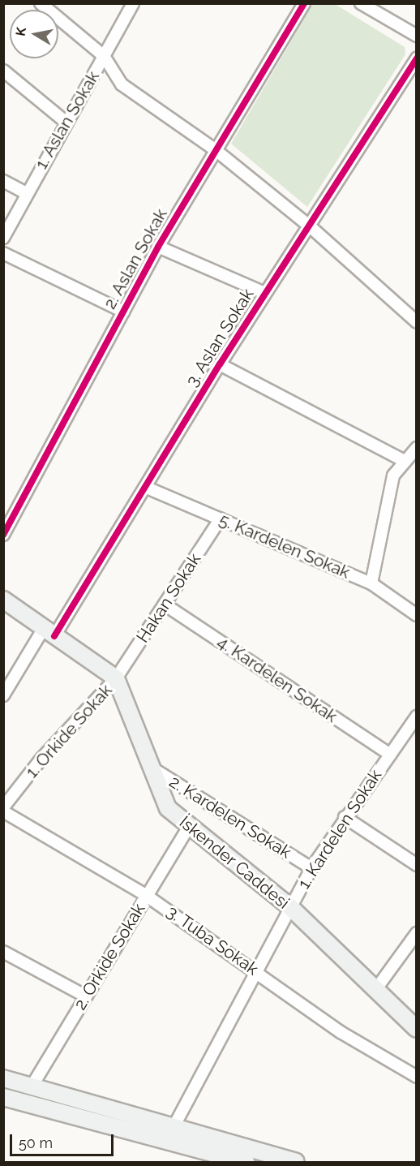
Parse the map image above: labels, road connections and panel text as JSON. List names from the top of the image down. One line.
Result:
{"streets":{"street":["1. Aslan Sokak","2. Aslan Sokak","3. Aslan Sokak","5. Kardelen Sokak","Hakan Sokak","4. Kardelen Sokak","1. Orkide Sokak","2. Kardelen Sokak","1. Kardelen Sokak","İskender Caddesi","3. Tuba Sokak","2. Orkide Sokak"]},"crossings":[["3. Aslan Sokak","5. Kardelen Sokak"],["3. Aslan Sokak","İskender Caddesi"],["5. Kardelen Sokak","Hakan Sokak"],["Hakan Sokak","4. Kardelen Sokak"],["Hakan Sokak","1. Orkide Sokak"],["Hakan Sokak","İskender Caddesi"],["4. Kardelen Sokak","1. Kardelen Sokak"],["1. Orkide Sokak","İskender Caddesi"],["2. Kardelen Sokak","1. Kardelen Sokak"],["2. Kardelen Sokak","İskender Caddesi"],["1. Kardelen Sokak","İskender Caddesi"],["1. Kardelen Sokak","3. Tuba Sokak"],["İskender Caddesi","2. Orkide Sokak"],["3. Tuba Sokak","2. Orkide Sokak"]],"scale_bar":"50 m","north":"left"}
